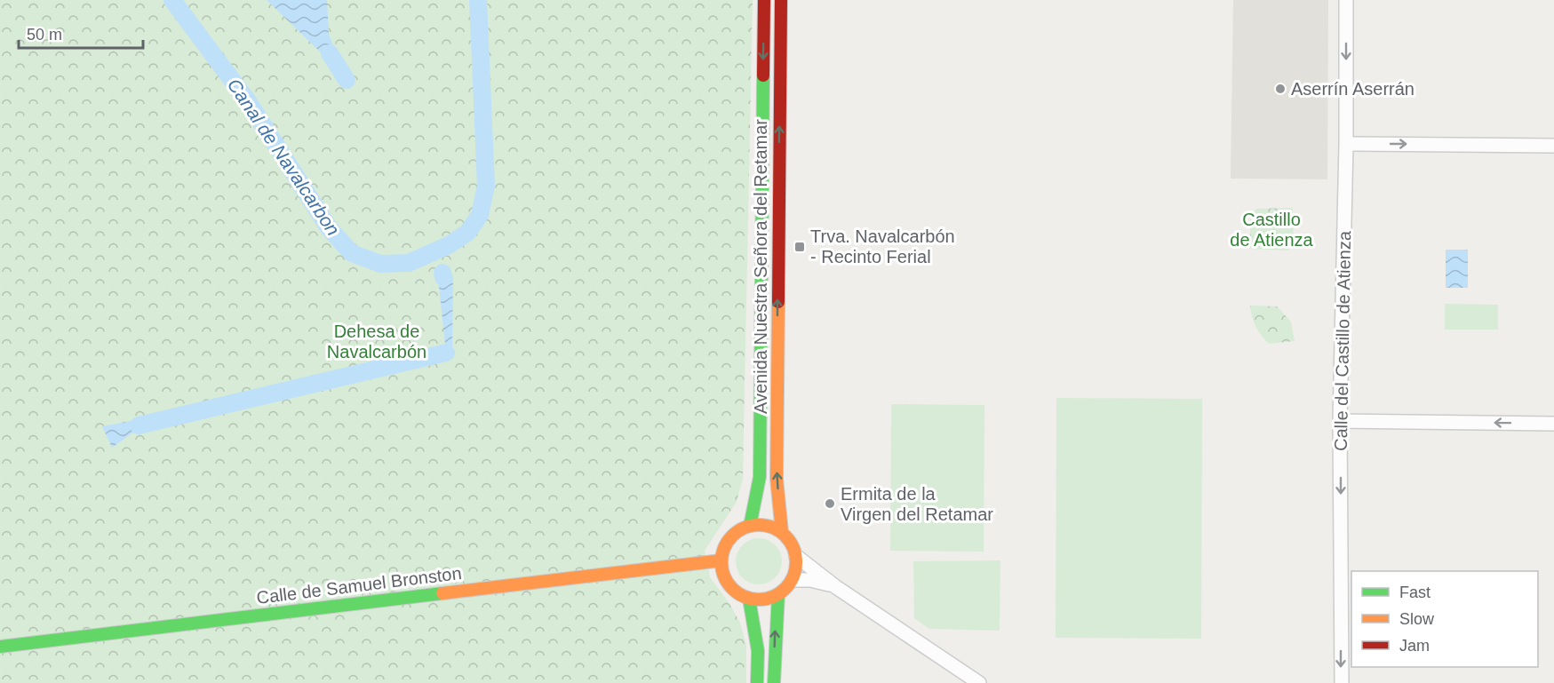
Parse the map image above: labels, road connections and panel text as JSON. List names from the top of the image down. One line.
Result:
{"streets":{"street":["Avenida Nuestra Señora del Retamar","Calle del Castillo de Atienza","Calle de Samuel Bronston"]},"crossings":[["Avenida Nuestra Señora del Retamar","Calle de Samuel Bronston"]],"one_way":["Calle del Castillo de Atienza"],"water":["Canal de Navalcarbon"],"parks":["Castillo de Atienza","Dehesa de Navalcarbón"],"places":{"other":["Aserrín Aserrán","Ermita de la Virgen del Retamar"],"transit":["Trva. Navalcarbón - Recinto Ferial"]},"legend":["Fast","Slow","Jam"],"scale_bar":"50 m"}
